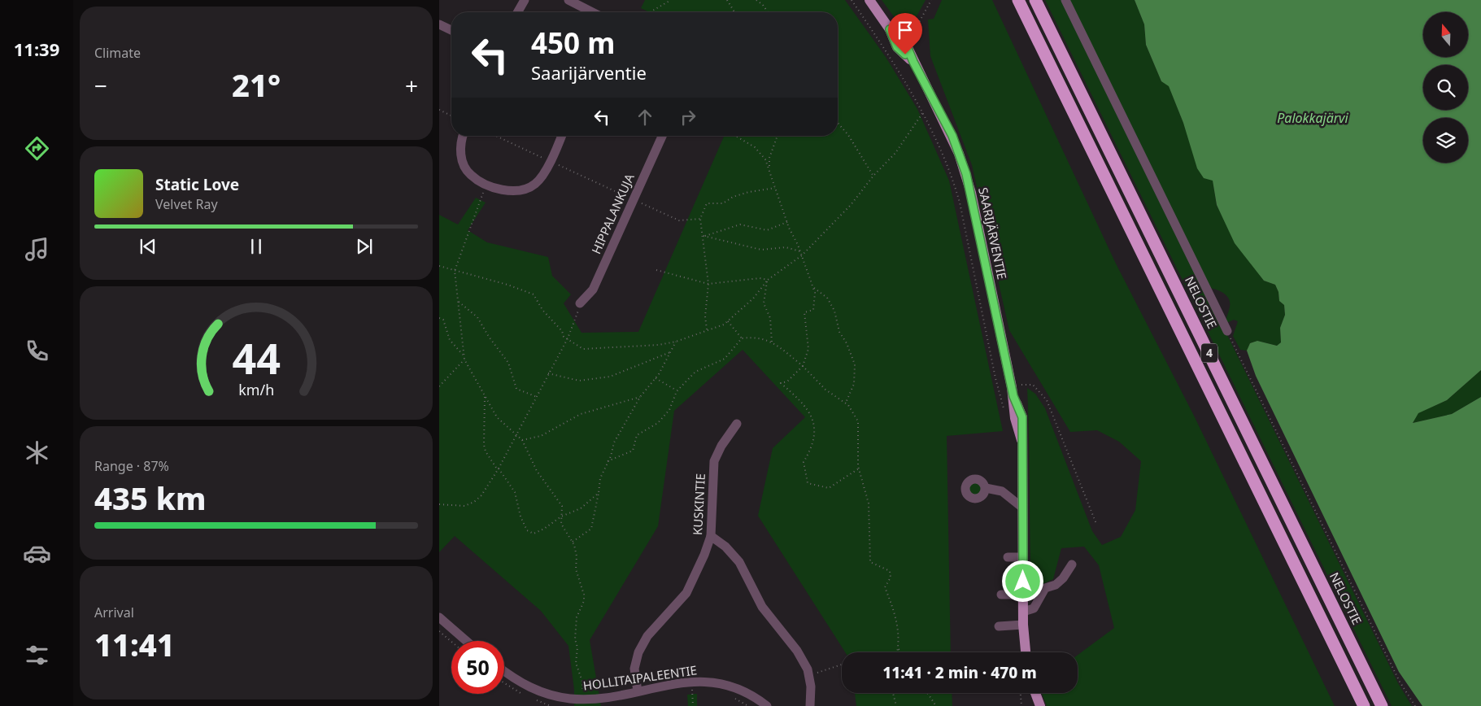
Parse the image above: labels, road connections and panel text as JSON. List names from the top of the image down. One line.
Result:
{"streets":{"highway":["NELOSTIE","4"],"main road":["SAARIJÄRVENTIE"],"street":["HIPPALANKUJA","KUSKINTIE","HOLLITAIPALEENTIE"]},"crossings":[["KUSKINTIE","HOLLITAIPALEENTIE"]],"water":["Palokkajärvi"],"north":"top","page":{"tabs":"11:39","tile":["Climate",["Range · 87%","435 km"],["Arrival","11:41"]],"turn":["450 m","Saarijärventie"],"heat":["−","21°","+"],"song":["Static Love","Velvet Ray"],"limit":"50","trip":"11:41 · 2 min · 470 m","gauge":["44","km/h"]}}
